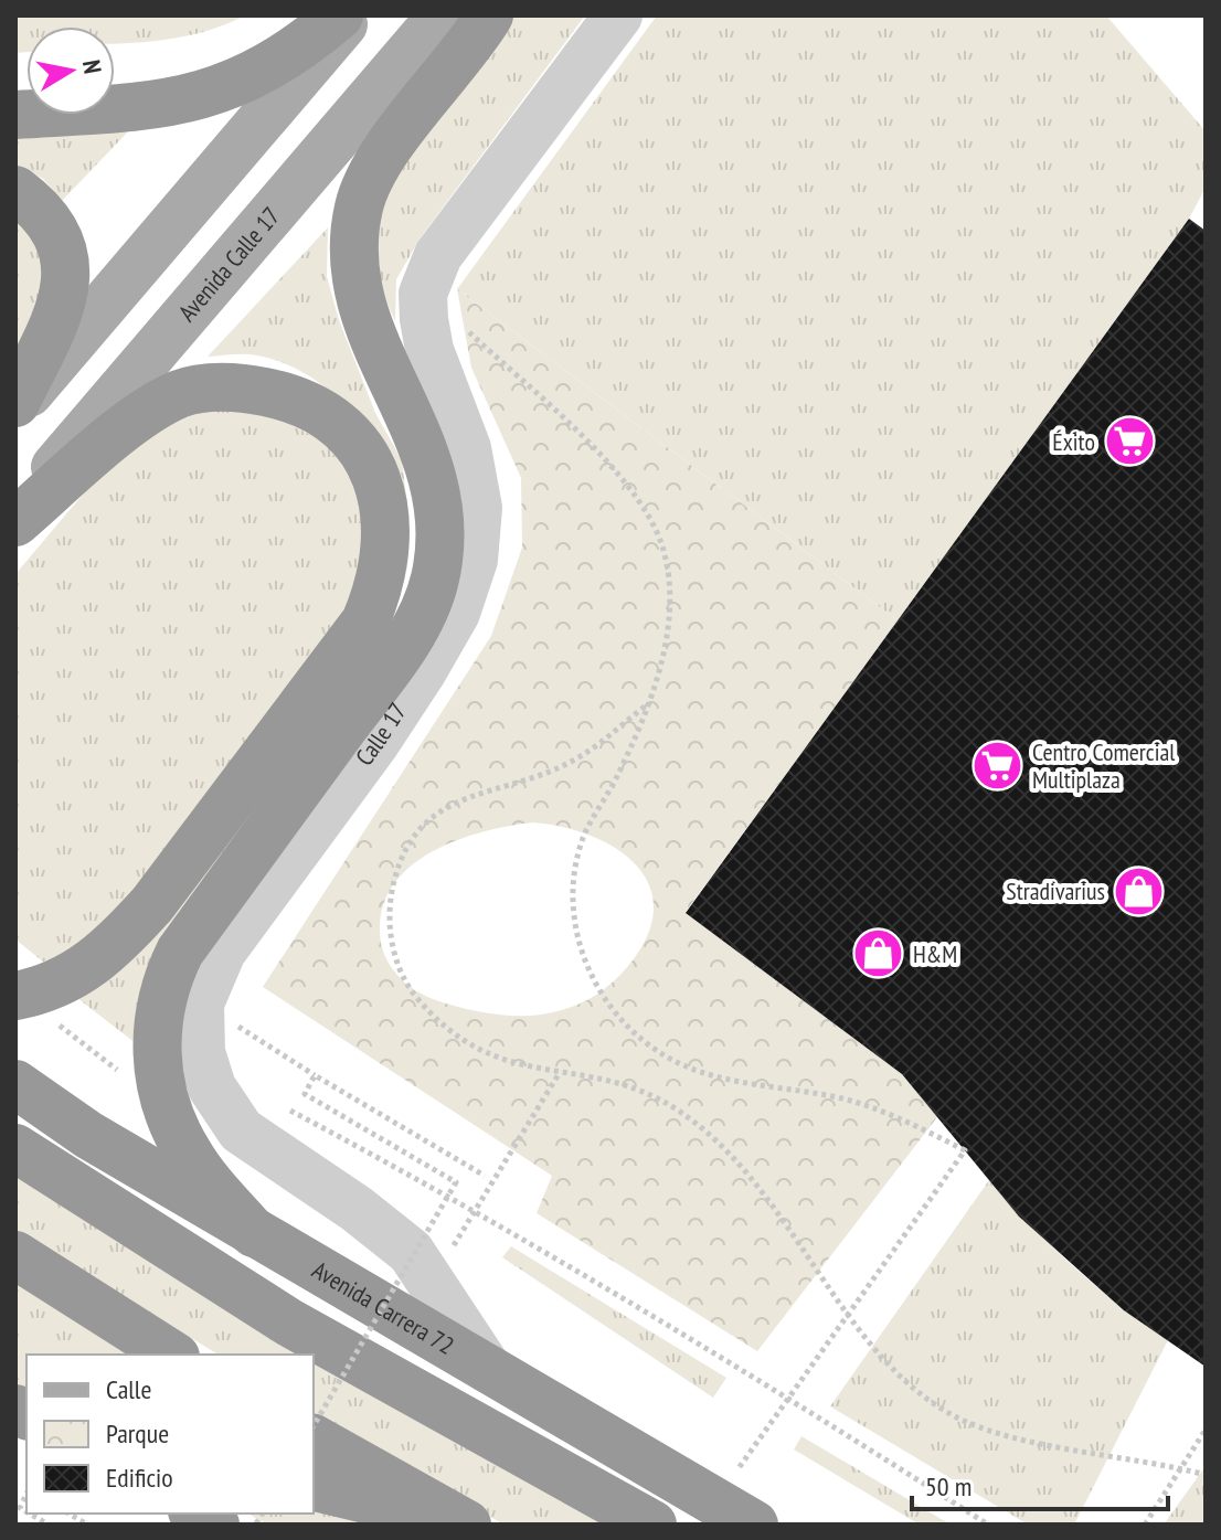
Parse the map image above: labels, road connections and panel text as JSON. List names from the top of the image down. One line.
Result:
{"streets":{"highway":["Avenida Carrera 72"],"main road":["Avenida Calle 17"],"street":["Calle 17"]},"crossings":[["Calle 17","Avenida Carrera 72"]],"places":{"supermarket":["Éxito","Centro Comercial Multiplaza"],"shop":["Stradivarius","H&M"]},"legend":["Calle","Parque","Edificio"],"scale_bar":"50 m","north":"right"}
